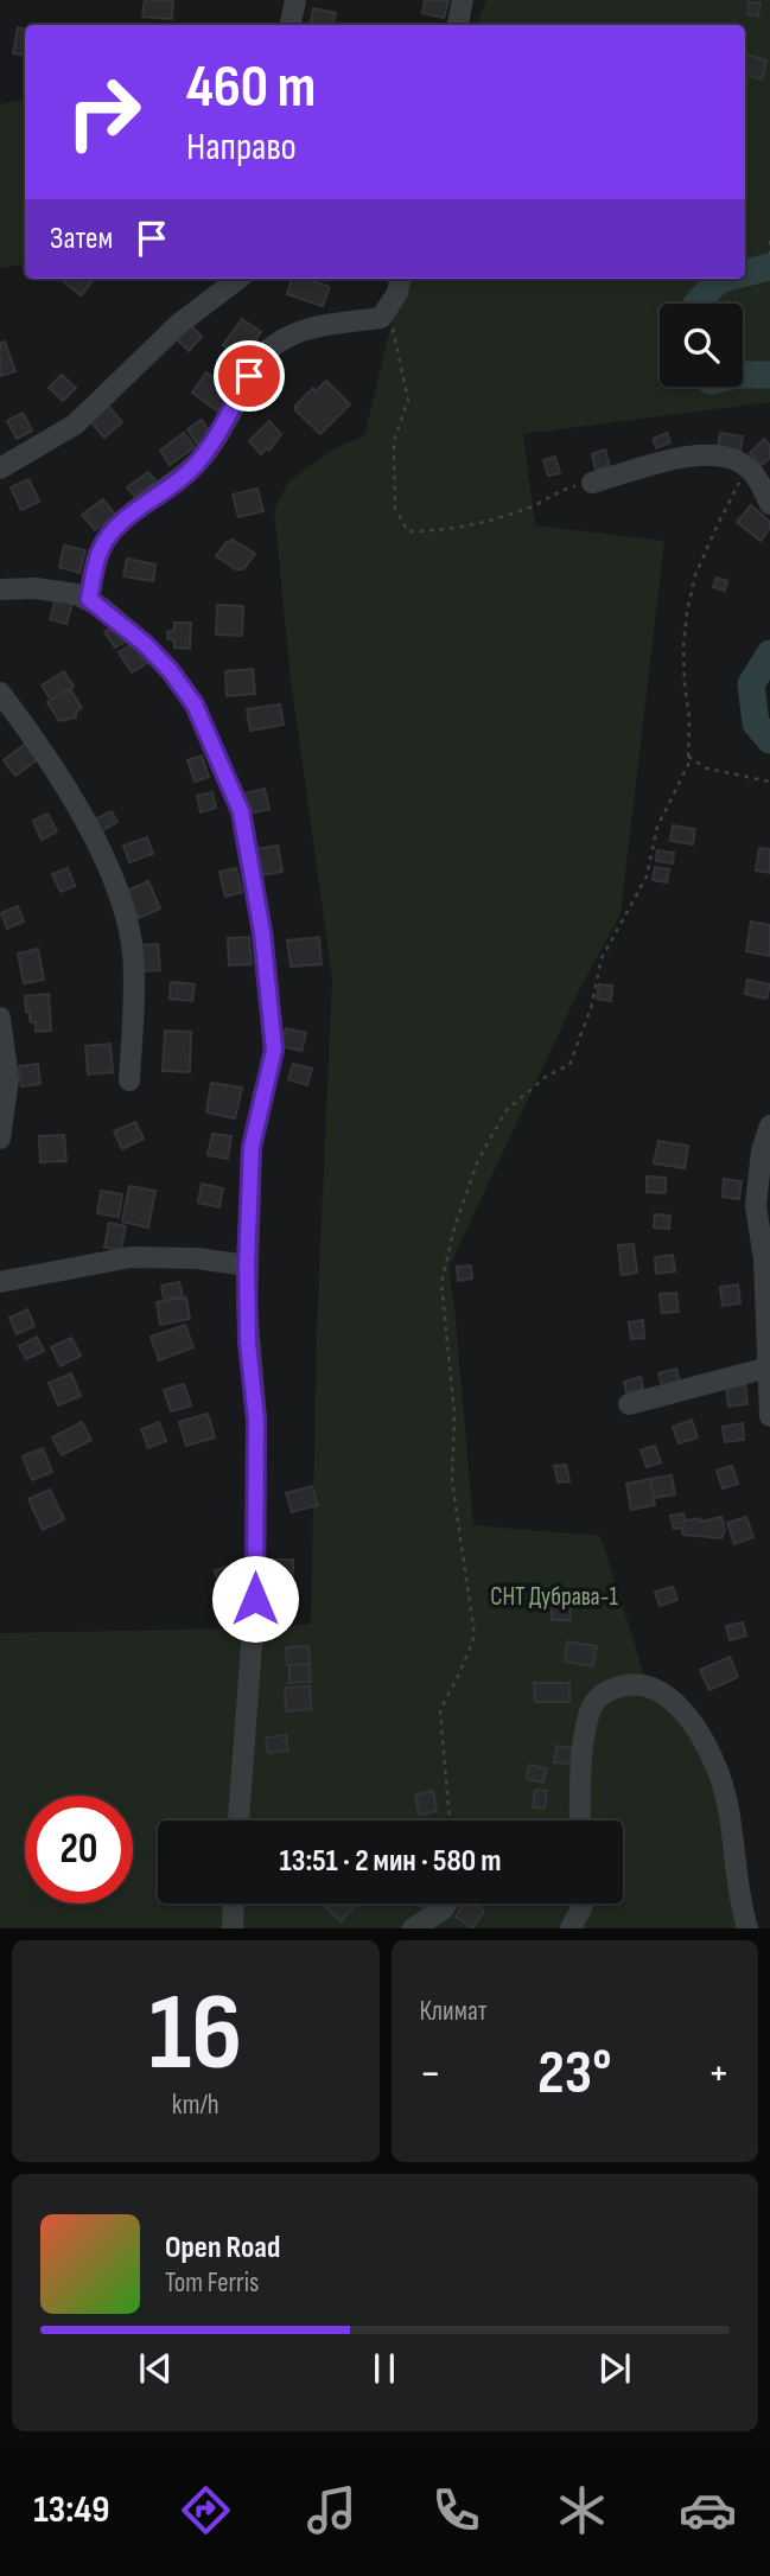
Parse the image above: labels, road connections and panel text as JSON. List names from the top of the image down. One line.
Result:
{"parks":["СНТ Дубрава-1"],"page":{"turn":["460 m","Направо"],"then":"Затем","limit":"20","trip":"13:51 · 2 мин · 580 m","tile":[["16","km/h"],"Климат"],"heat":["−","23°","+"],"song":["Open Road","Tom Ferris"],"tabs":"13:49"}}
